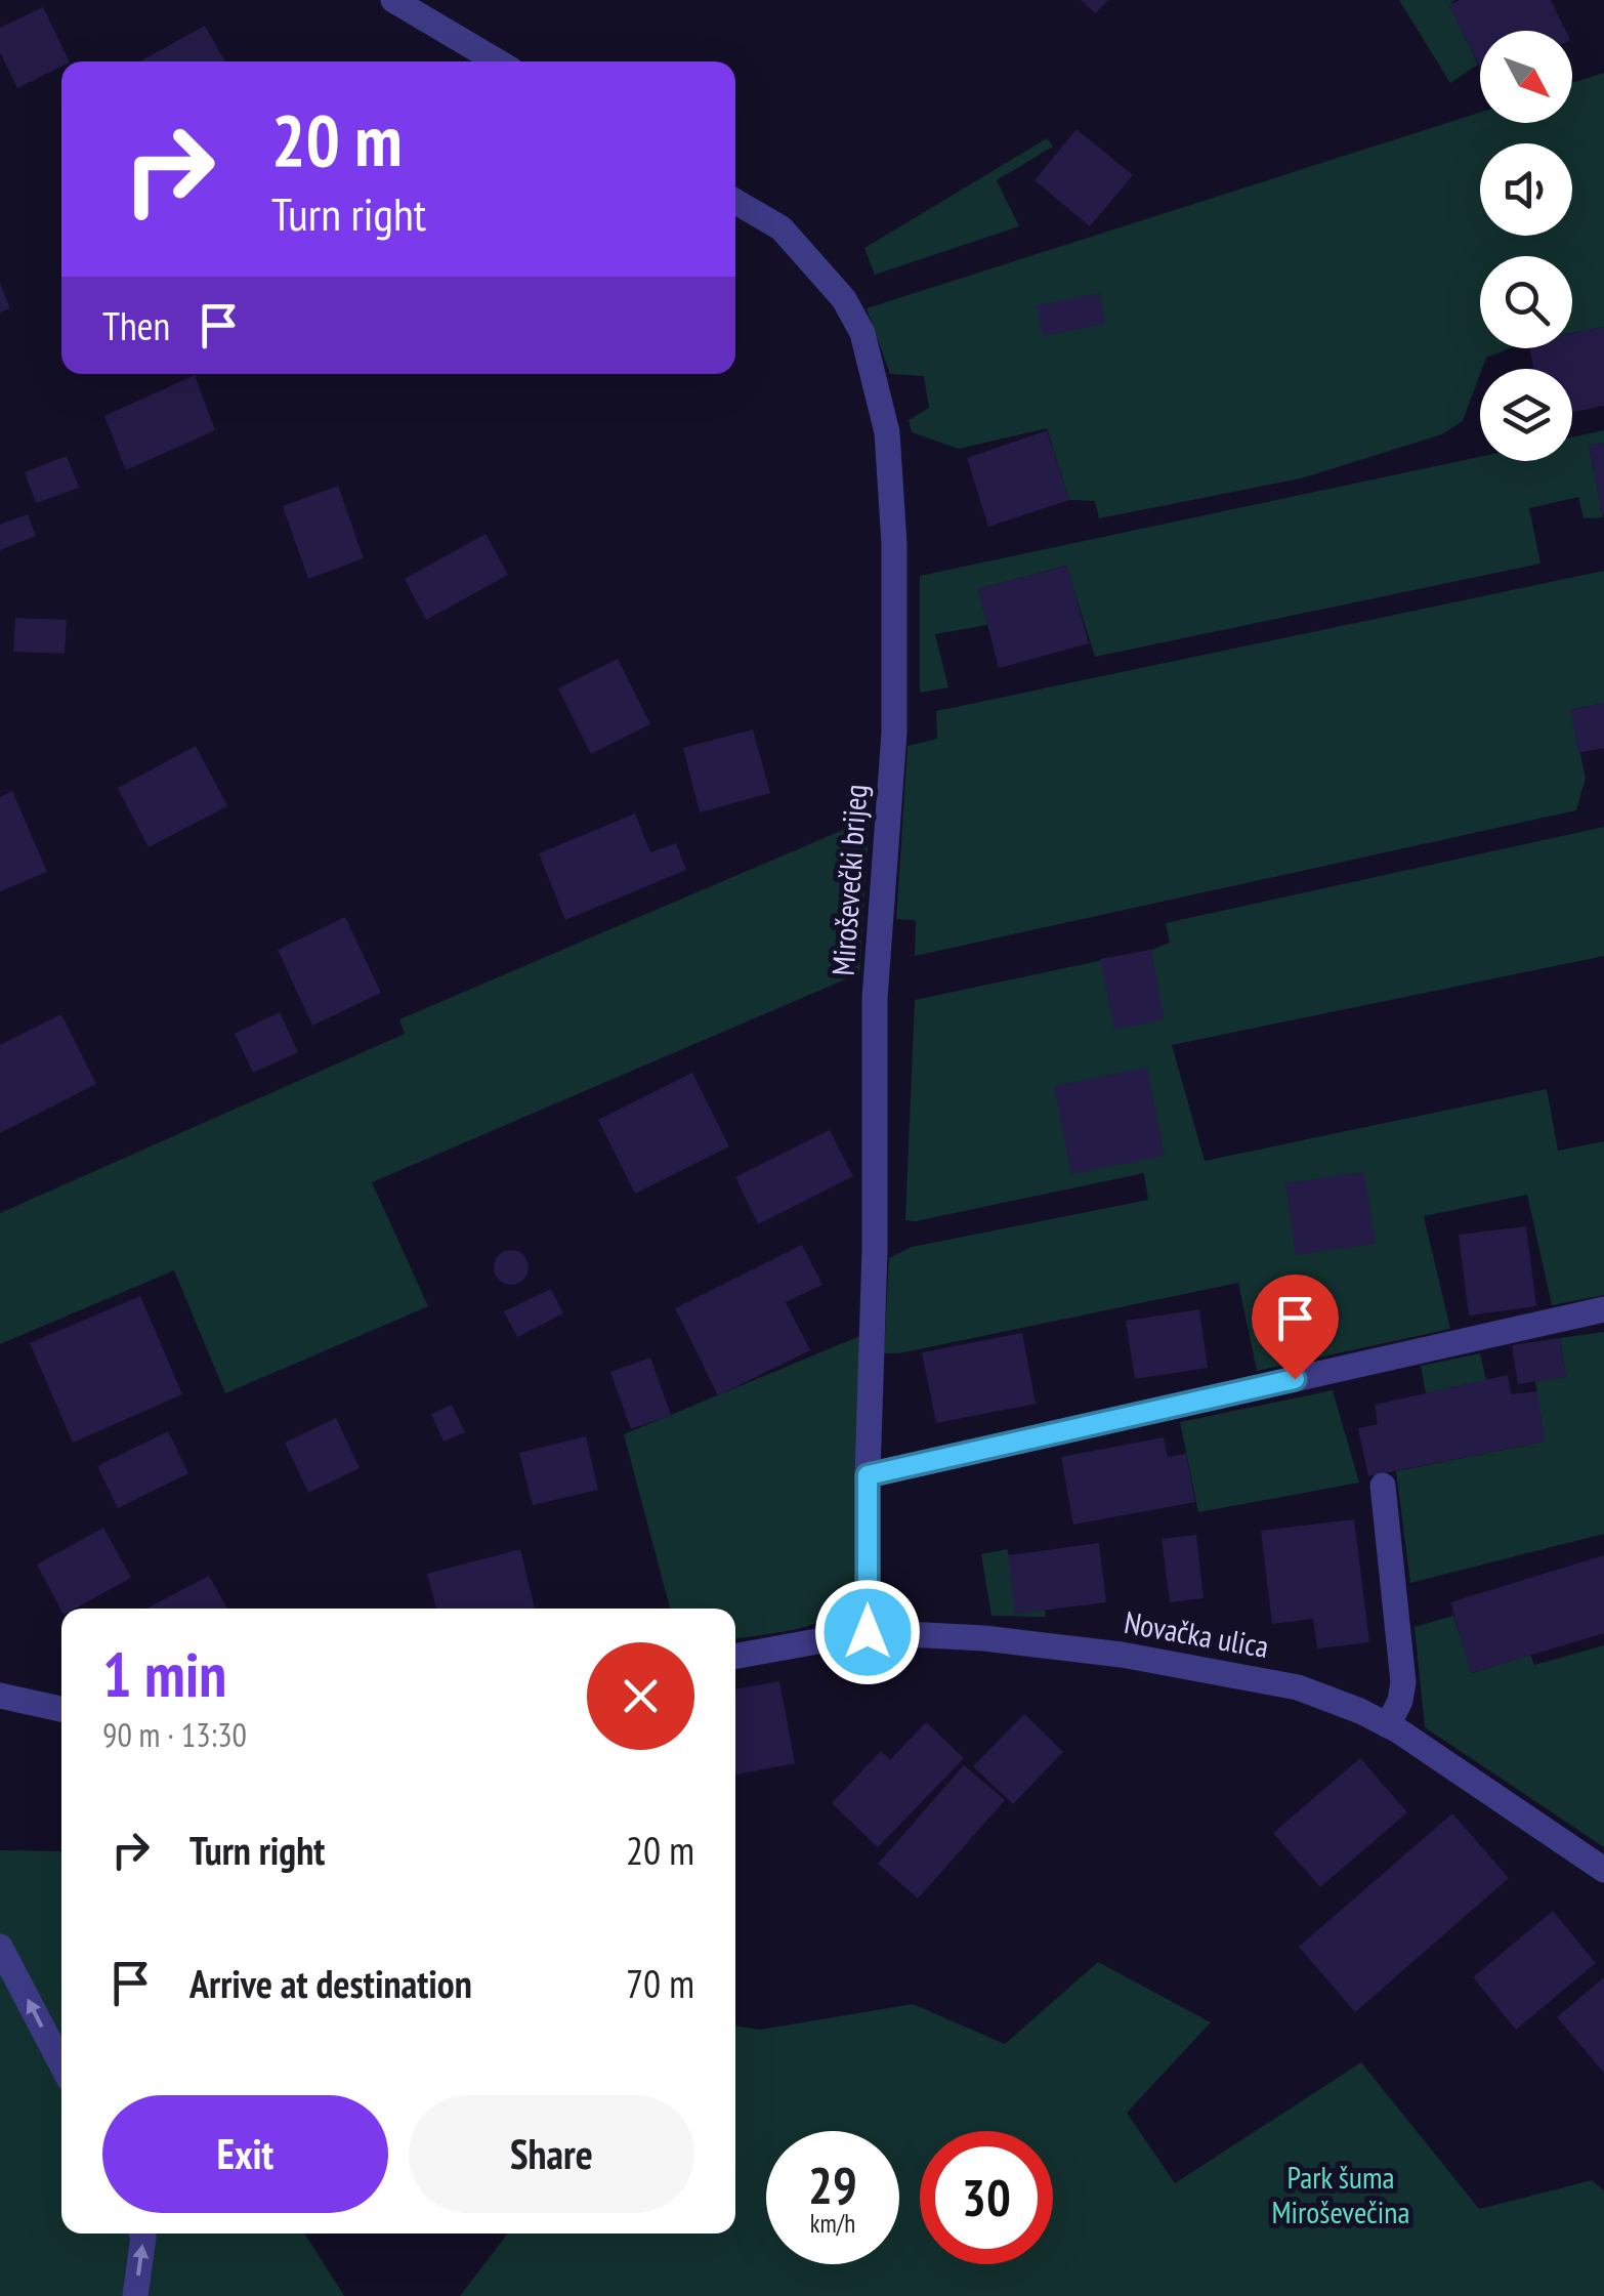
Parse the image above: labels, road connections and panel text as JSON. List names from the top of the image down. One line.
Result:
{"streets":{"street":["Miroševečki brijeg","Novačka ulica"]},"crossings":[["Miroševečki brijeg","Novačka ulica"]],"parks":["Park šuma Miroševečina"],"north":"bottom right","page":{"turn":["20 m","Turn right"],"then":"Then","heading":["1 min","90 m · 13:30"],"list":[{"name":"Turn right","value":"20 m"},{"name":"Arrive at destination","value":"70 m"}],"buttons":["Exit","Share"],"speed":"29 km/h","limit":"30"}}
